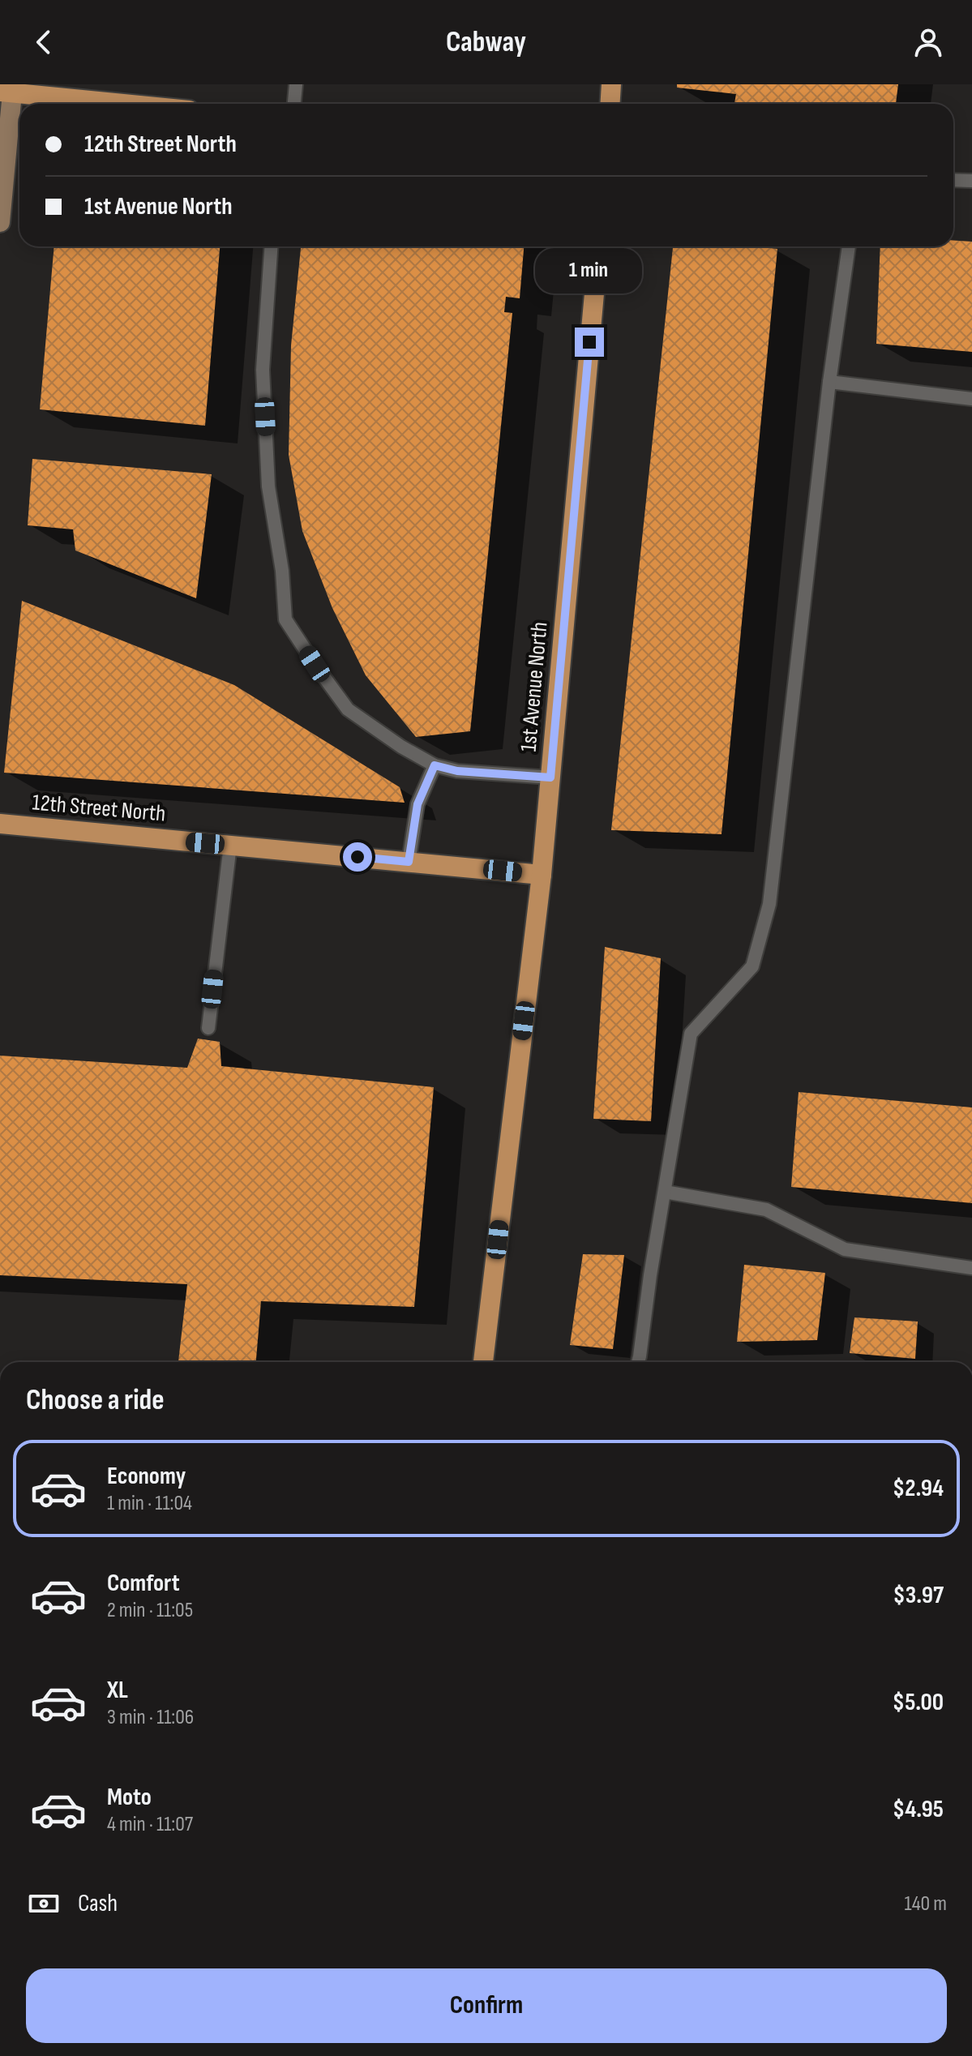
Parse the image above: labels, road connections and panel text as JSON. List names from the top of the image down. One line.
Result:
{"streets":{"main road":["1st Avenue North","12th Street North"]},"crossings":[["1st Avenue North","12th Street North"]],"page":{"header":"Cabway","banner":["12th Street North","1st Avenue North"],"bubble":"1 min","heading":"Choose a ride","list":[{"name":"Economy","note":"1 min · 11:04","value":"$2.94"},{"name":"Comfort","note":"2 min · 11:05","value":"$3.97"},{"name":"XL","note":"3 min · 11:06","value":"$5.00"},{"name":"Moto","note":"4 min · 11:07","value":"$4.95"}],"pay":["Cash","140 m"],"buttons":"Confirm"}}
